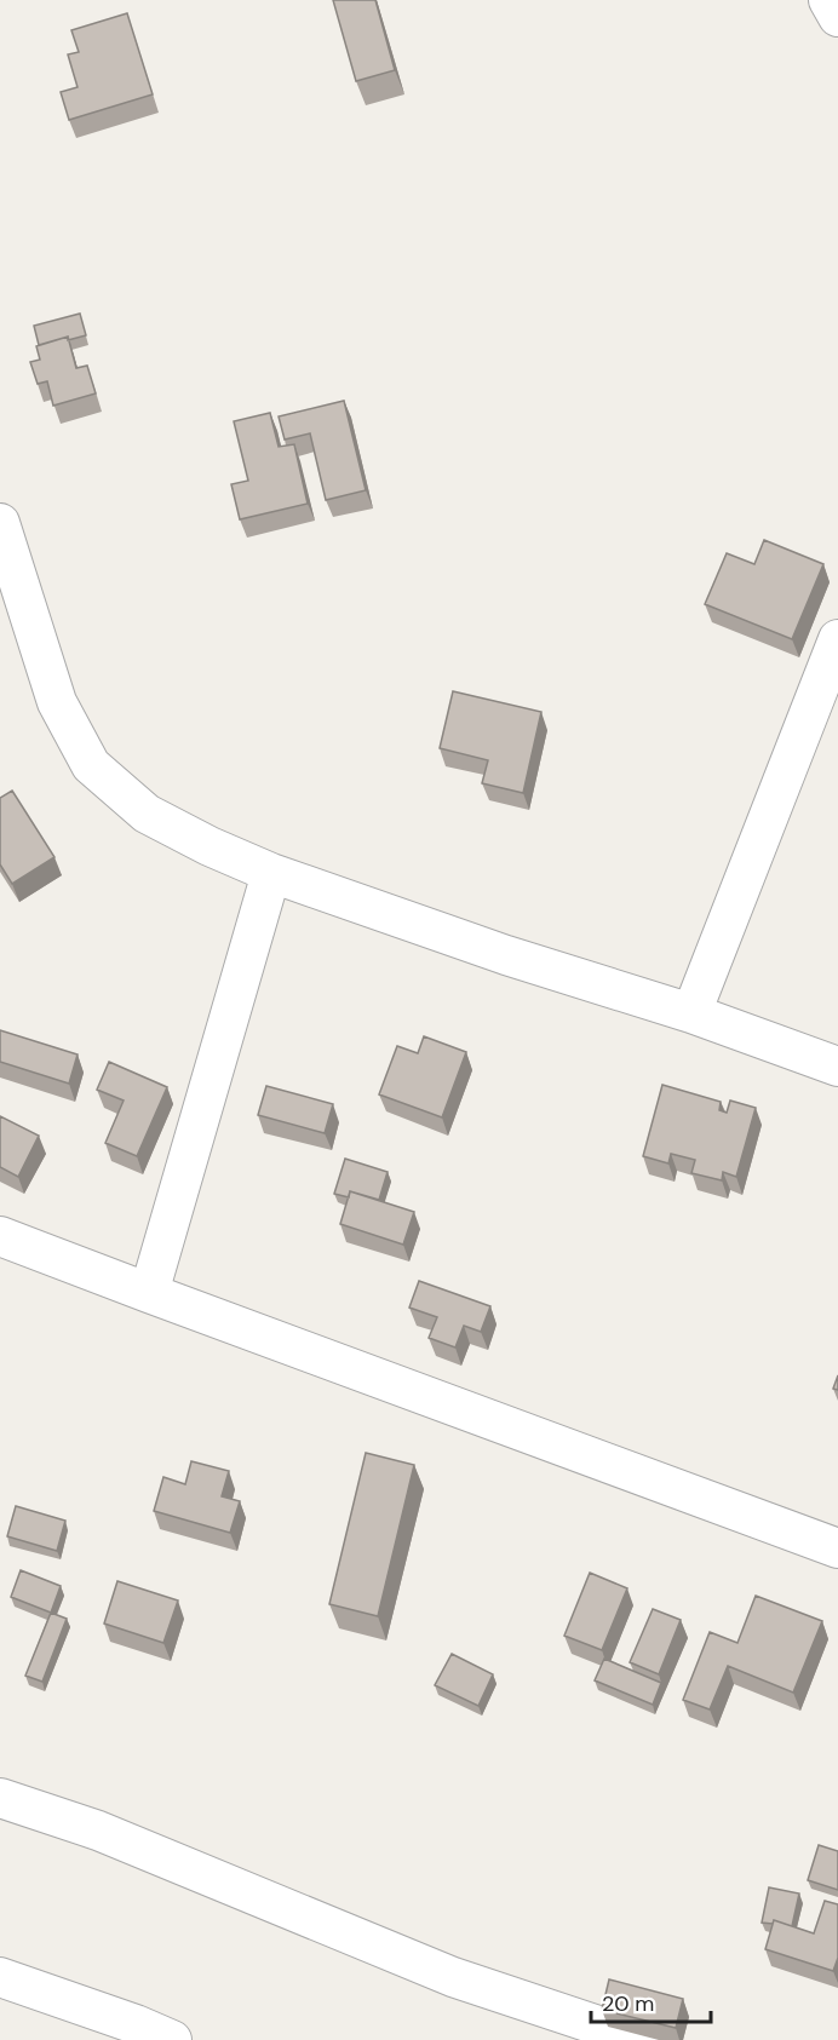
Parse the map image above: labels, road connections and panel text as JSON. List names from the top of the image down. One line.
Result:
{"scale_bar":"20 m"}
